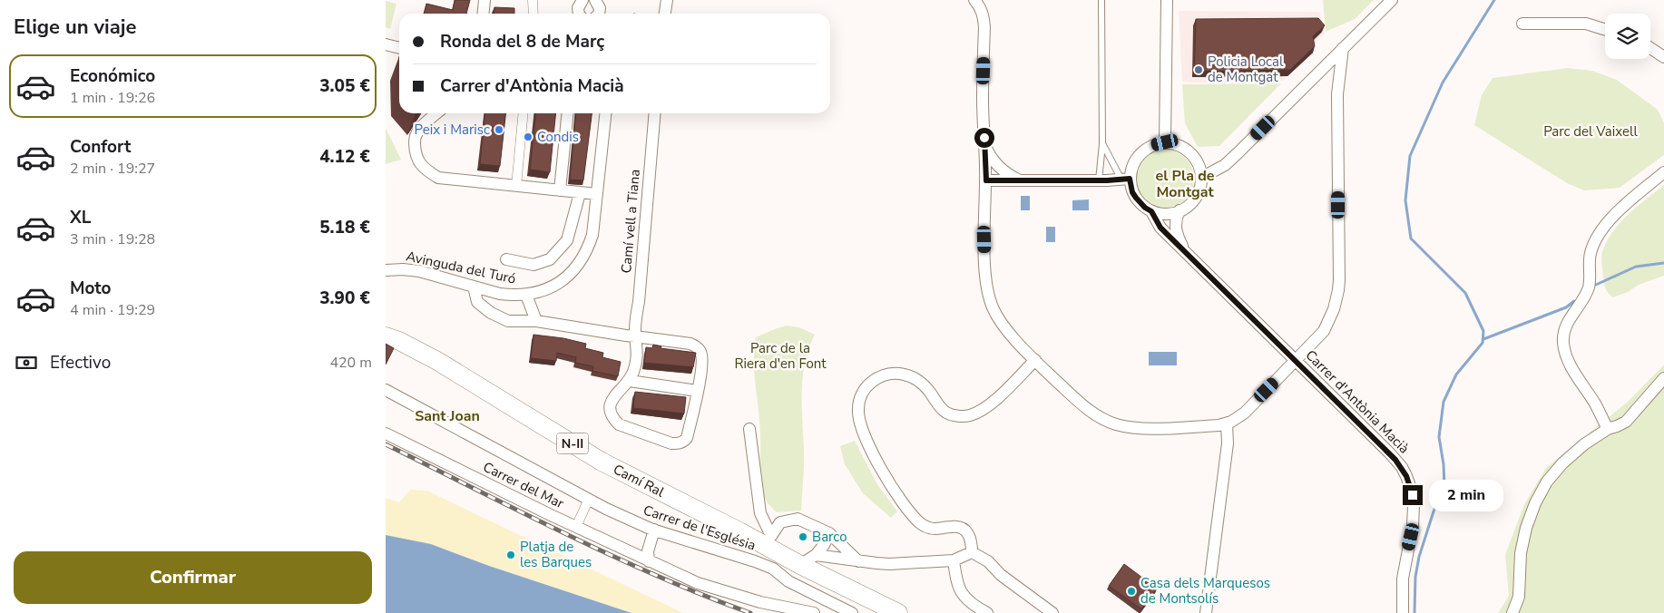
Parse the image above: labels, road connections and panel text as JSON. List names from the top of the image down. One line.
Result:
{"streets":{"main road":["N-II","Camí Ral"],"street":["Camí vell a Tiana","Avinguda del Turó","Carrer d'Antònia Macià","Carrer del Mar","Carrer de l'Església"]},"districts":["el Pla de Montgat","Sant Joan"],"parks":["Parc del Vaixell","Parc de la Riera d'en Font"],"places":["Policia Local de Montgat","Peix i Marisc","Condis","Barco","Platja de les Barques","Casa dels Marquesos de Montsolís"],"page":{"heading":"Elige un viaje","banner":["Ronda del 8 de Març","Carrer d'Antònia Macià"],"list":[{"name":"Económico","note":"1 min · 19:26","value":"3.05 €"},{"name":"Confort","note":"2 min · 19:27","value":"4.12 €"},{"name":"XL","note":"3 min · 19:28","value":"5.18 €"},{"name":"Moto","note":"4 min · 19:29","value":"3.90 €"}],"pay":["Efectivo","420 m"],"bubble":"2 min","buttons":"Confirmar"}}
